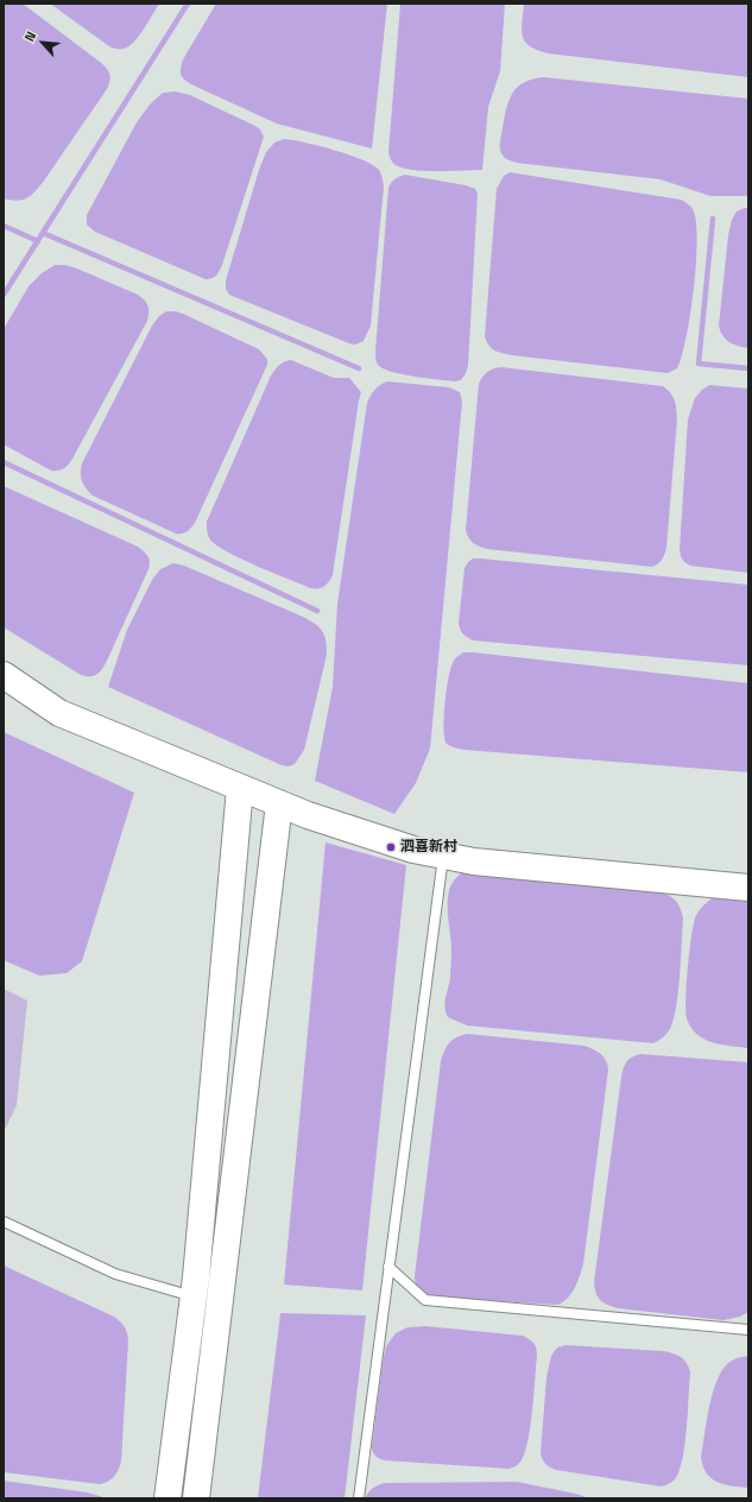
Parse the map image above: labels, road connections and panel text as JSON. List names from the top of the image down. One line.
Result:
{"places":["泗喜新村"],"north":"top left"}
